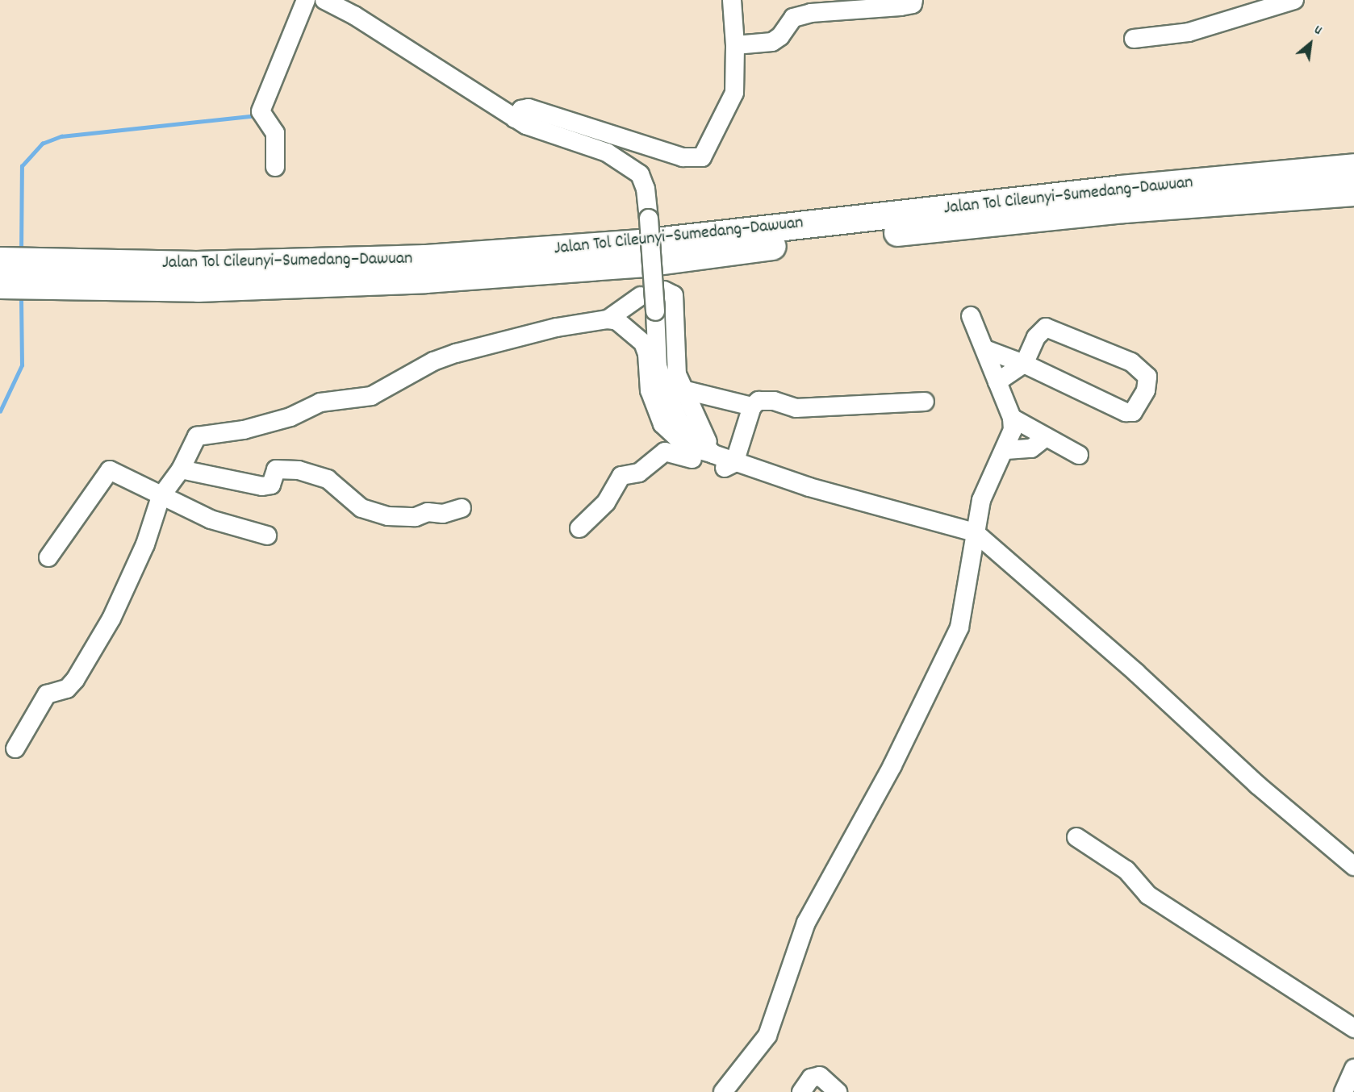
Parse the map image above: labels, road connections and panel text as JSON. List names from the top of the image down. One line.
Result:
{"streets":{"highway":["Jalan Tol Cileunyi–Sumedang–Dawuan"]},"north":"top right"}
